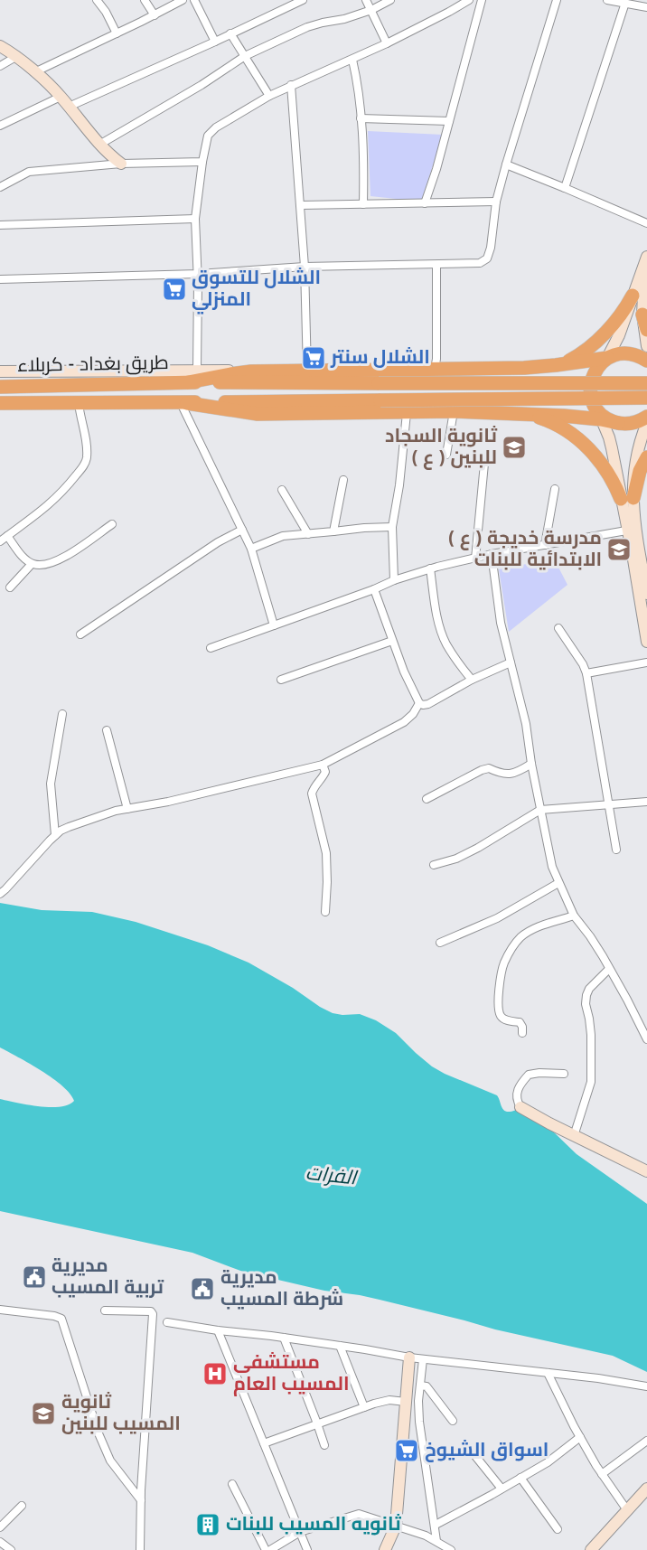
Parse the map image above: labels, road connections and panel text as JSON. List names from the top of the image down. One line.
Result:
{"streets":{"highway":["طريق بغداد - كربلاء"]},"water":["الفرات"],"places":{"supermarket":["الشلال للتسوق المنزلي","الشلال سنتر","اسواق الشيوخ"],"school or university":["ثانوية السجاد ( ع ) للبنين","مدرسة خديجة ( ع ) الابتدائية للبنات","ثانوية المسيب للبنين"],"public building":["مديرية تربية المسيب","مديرية شرطة المسيب"],"hospital":["مستشفى المسيب العام"],"building":["ثانويه المسيب للبنات"]}}
